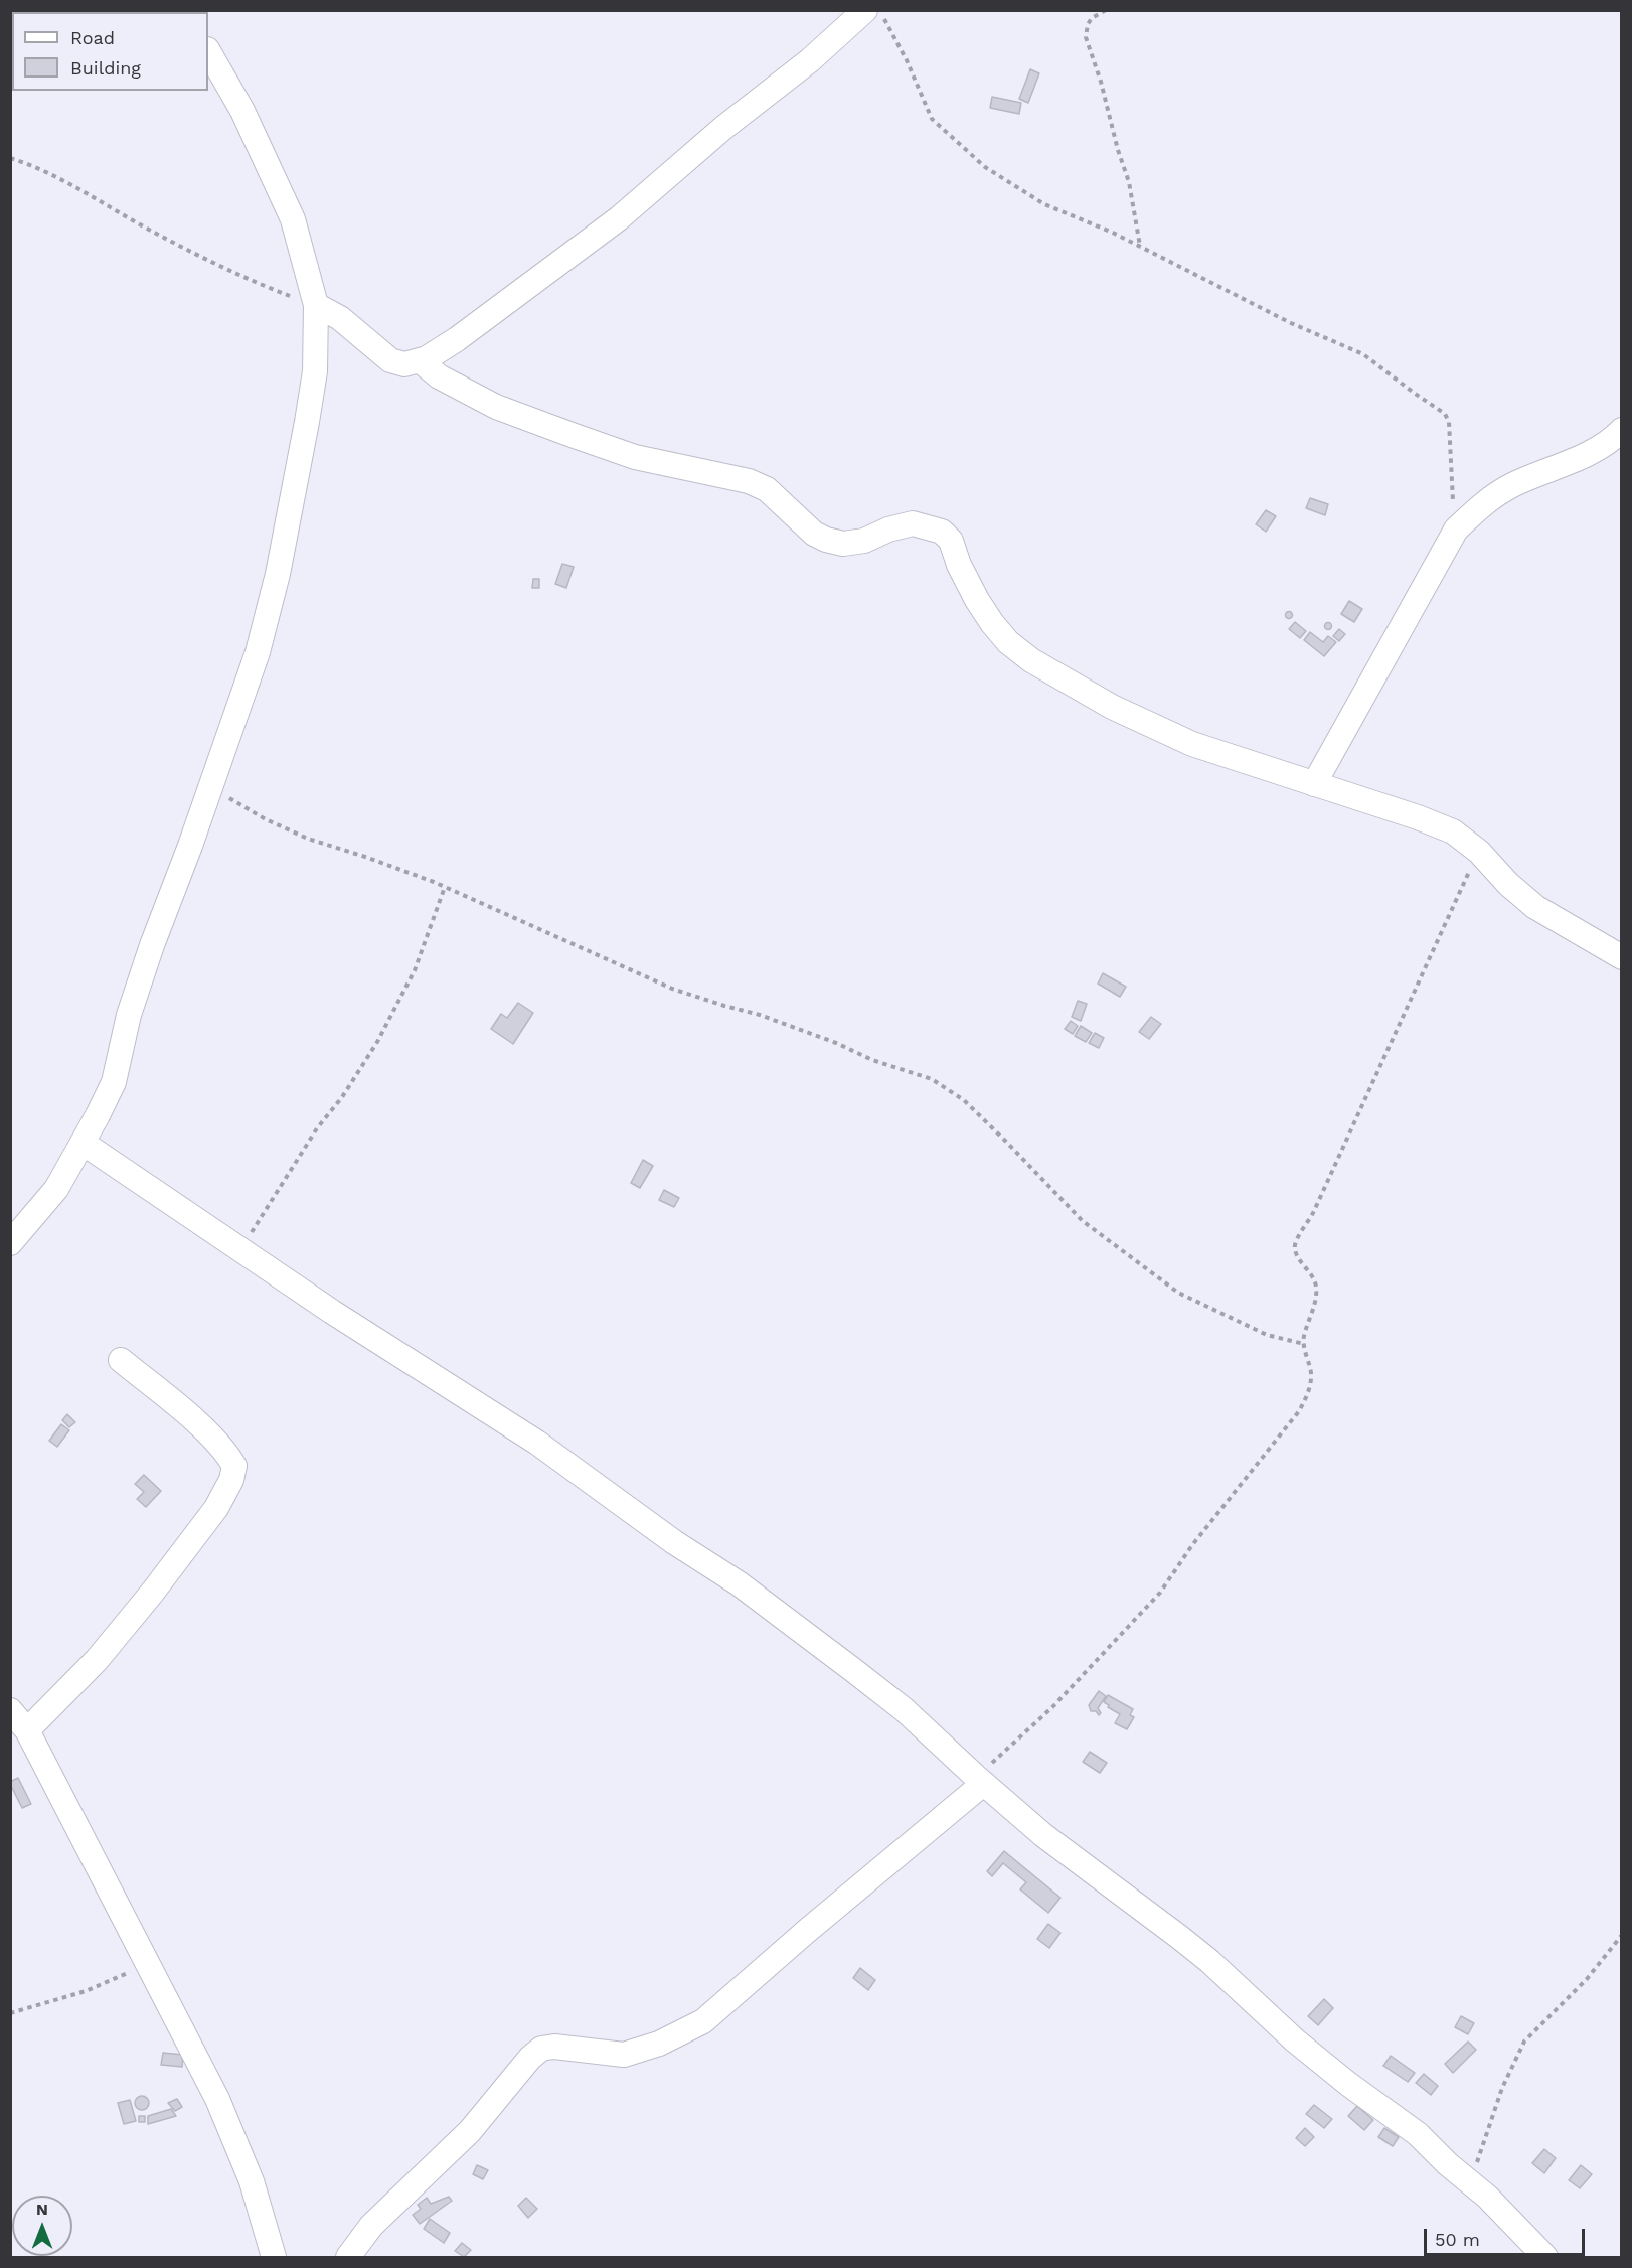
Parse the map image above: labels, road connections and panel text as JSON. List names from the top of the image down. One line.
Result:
{"legend":["Road","Building"],"scale_bar":"50 m","north":"top"}
